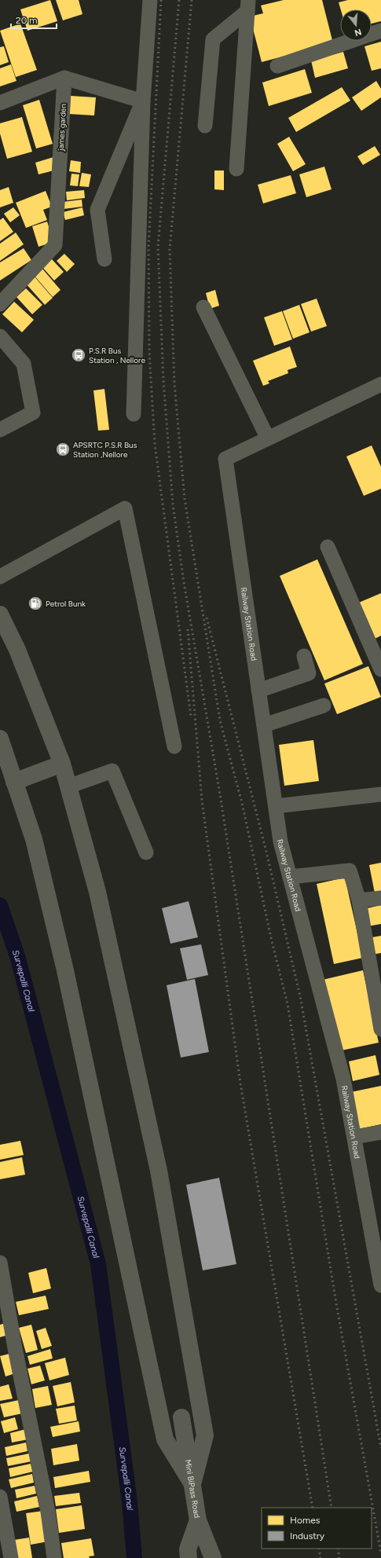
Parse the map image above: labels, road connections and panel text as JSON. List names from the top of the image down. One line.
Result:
{"streets":{"main road":["Mini BiPass Road"],"street":["james garden","Railway Station Road"]},"water":["Survepalli Canal"],"places":{"bus stop":["P.S.R Bus Station , Nellore","APSRTC P.S.R Bus Station ,Nellore"],"fuel station":["Petrol Bunk"]},"legend":["Homes","Industry"],"scale_bar":"20 m","north":"bottom"}
